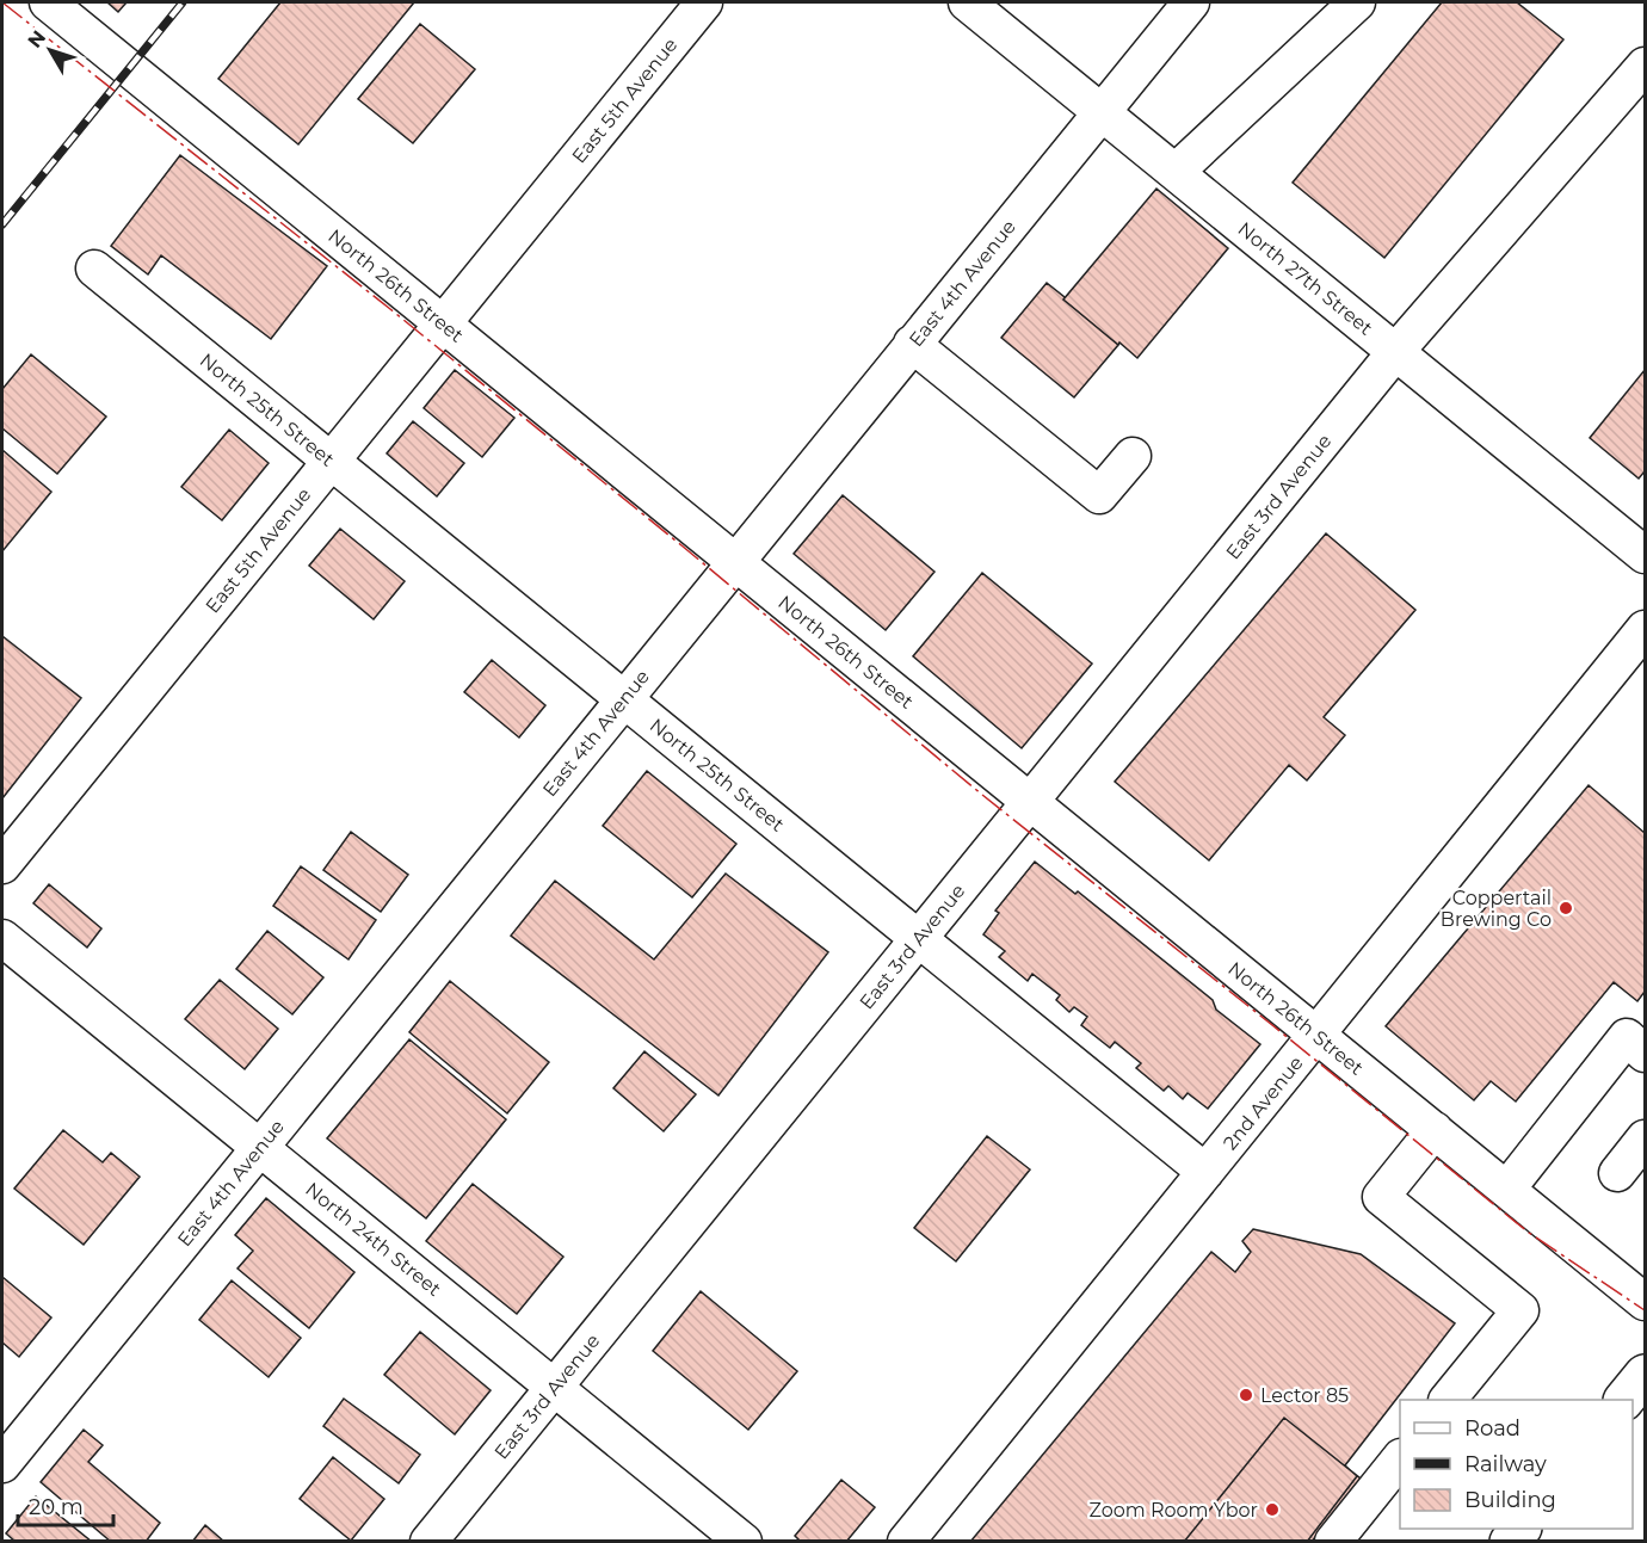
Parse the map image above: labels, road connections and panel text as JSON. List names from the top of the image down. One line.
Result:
{"streets":{"street":["East 5th Avenue","North 27th Street","East 4th Avenue","North 26th Street","North 25th Street","East 3rd Avenue","2nd Avenue","North 24th Street"]},"crossings":[["East 5th Avenue","North 26th Street"],["East 5th Avenue","North 25th Street"],["North 27th Street","East 4th Avenue"],["North 27th Street","East 3rd Avenue"],["East 4th Avenue","North 26th Street"],["East 4th Avenue","North 25th Street"],["East 4th Avenue","North 24th Street"],["North 26th Street","East 3rd Avenue"],["North 26th Street","2nd Avenue"],["North 25th Street","East 3rd Avenue"],["North 25th Street","2nd Avenue"],["East 3rd Avenue","North 24th Street"]],"places":["Coppertail Brewing Co","Lector 85","Zoom Room Ybor"],"legend":["Road","Railway","Building"],"scale_bar":"20 m","north":"top left"}
